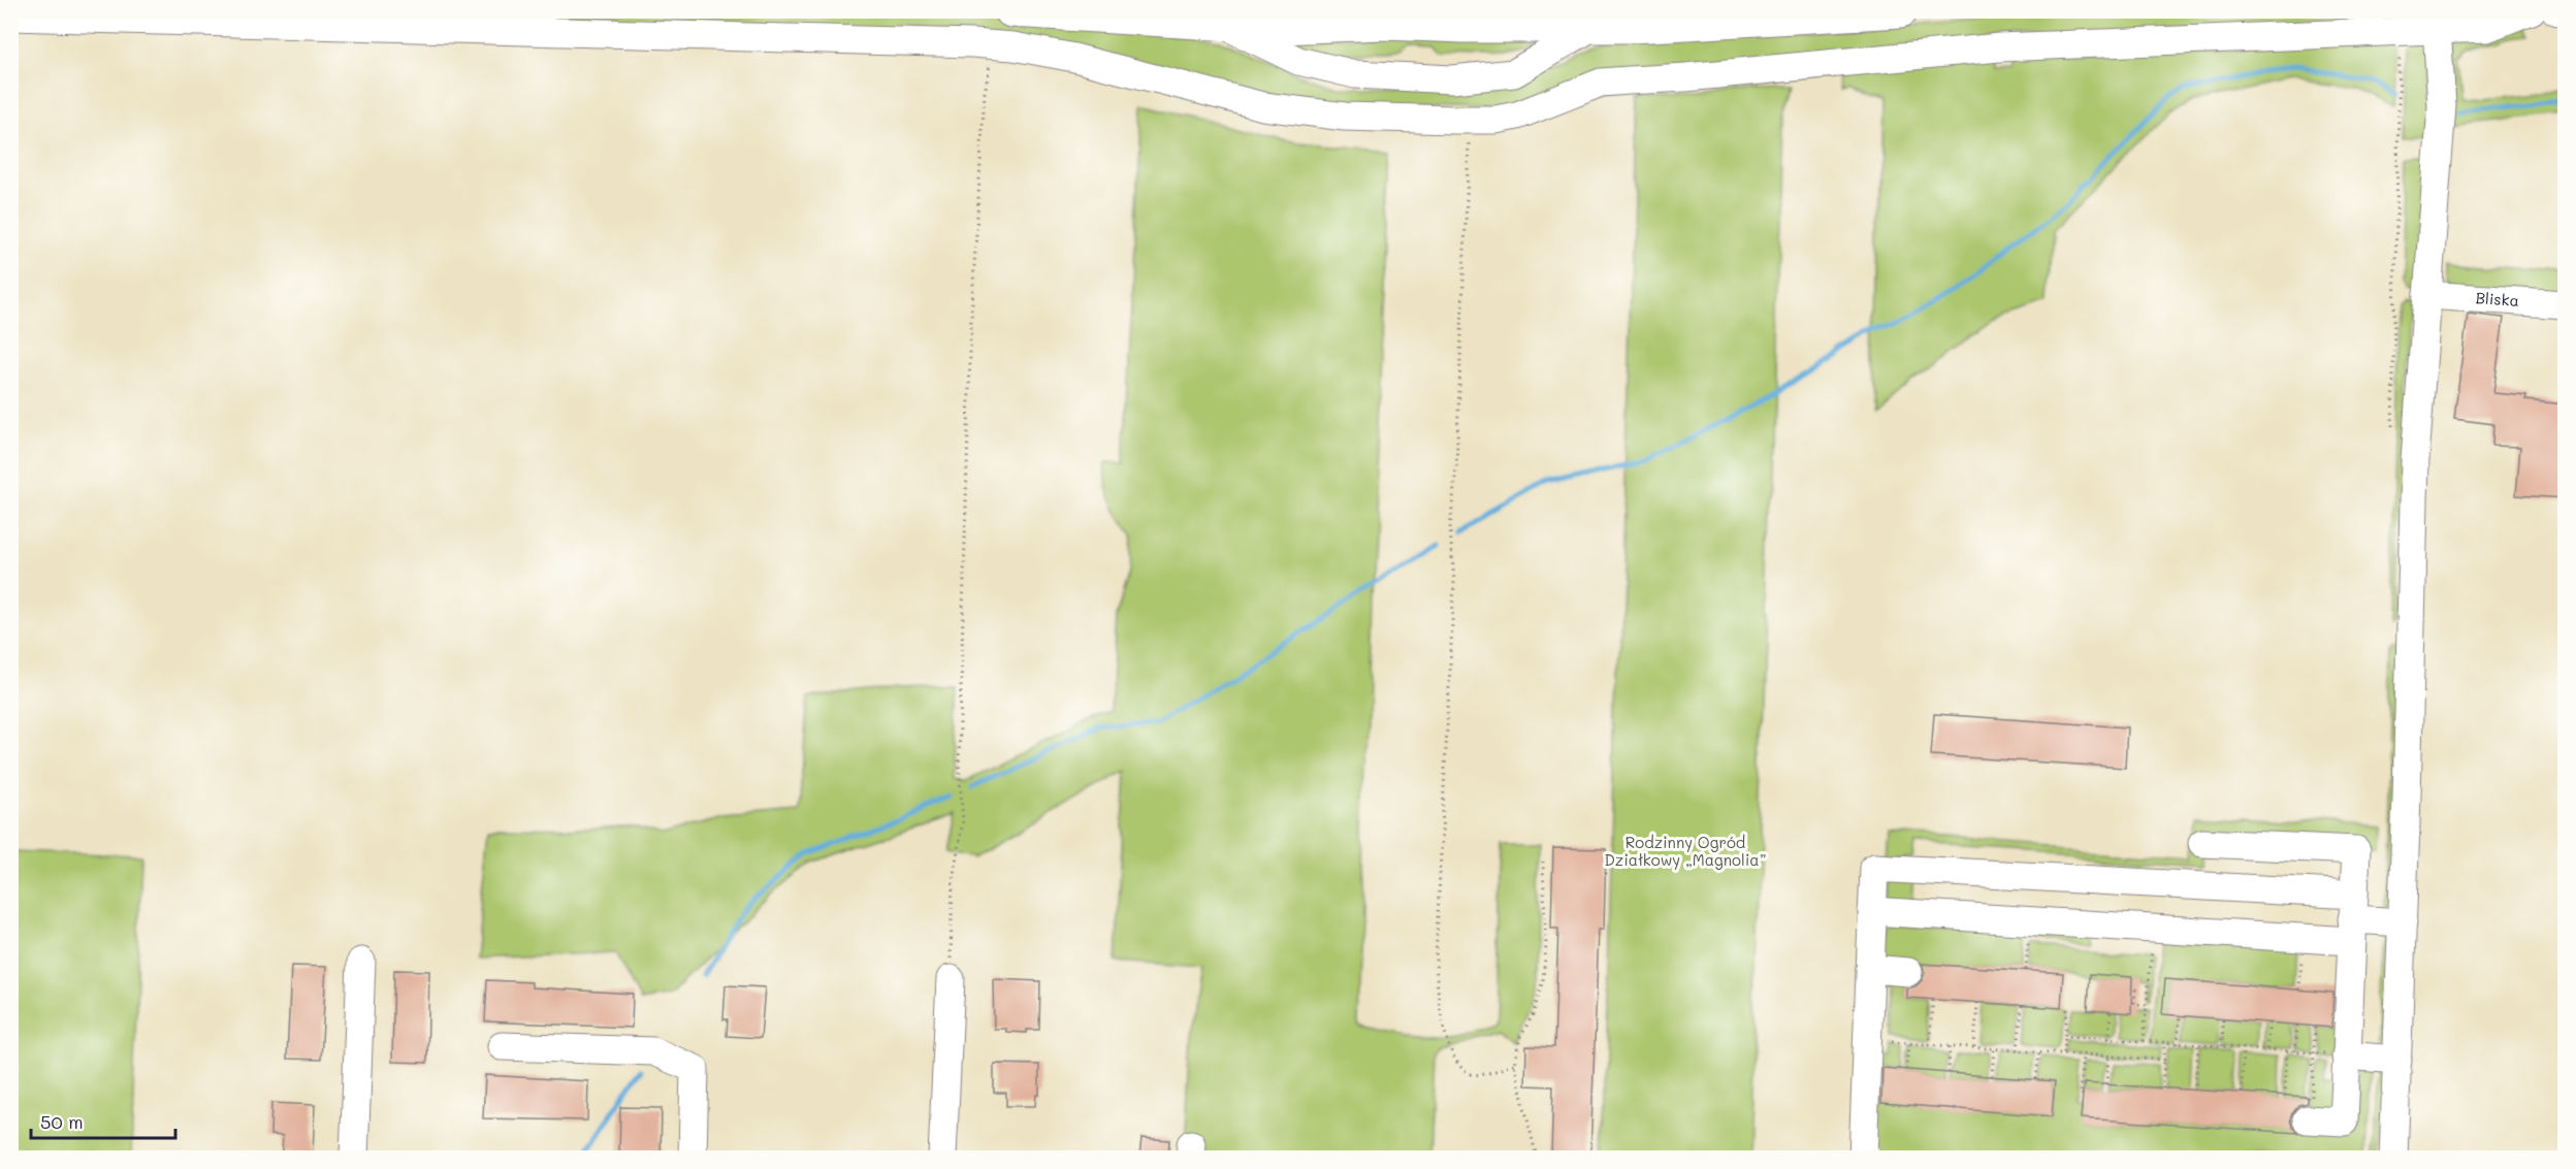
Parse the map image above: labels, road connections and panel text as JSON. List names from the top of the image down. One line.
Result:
{"streets":{"street":["Bliska"]},"parks":["Rodzinny Ogród Działkowy „Magnolia”"],"scale_bar":"50 m"}
